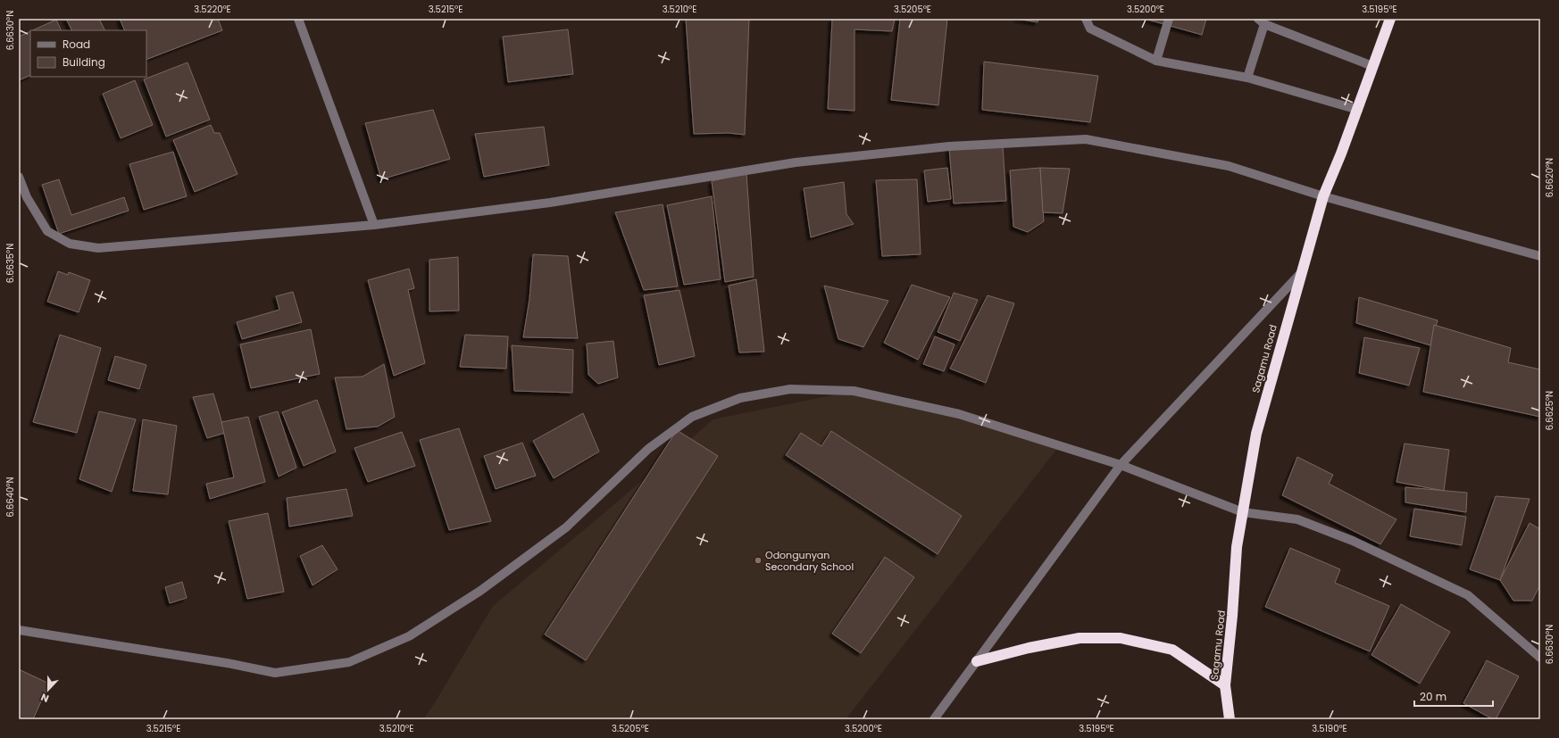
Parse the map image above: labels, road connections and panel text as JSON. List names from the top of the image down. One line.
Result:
{"streets":{"highway":["Sagamu Road"]},"places":["Odongunyan Secondary School"],"legend":["Road","Building"],"scale_bar":"20 m","north":"bottom","coordinates":["3.5220°E","3.5215°E","3.5210°E","3.5205°E","3.5200°E","3.5195°E","6.6630°N","6.6620°N","6.6635°N","6.6625°N","6.6640°N","3.5190°E"]}
